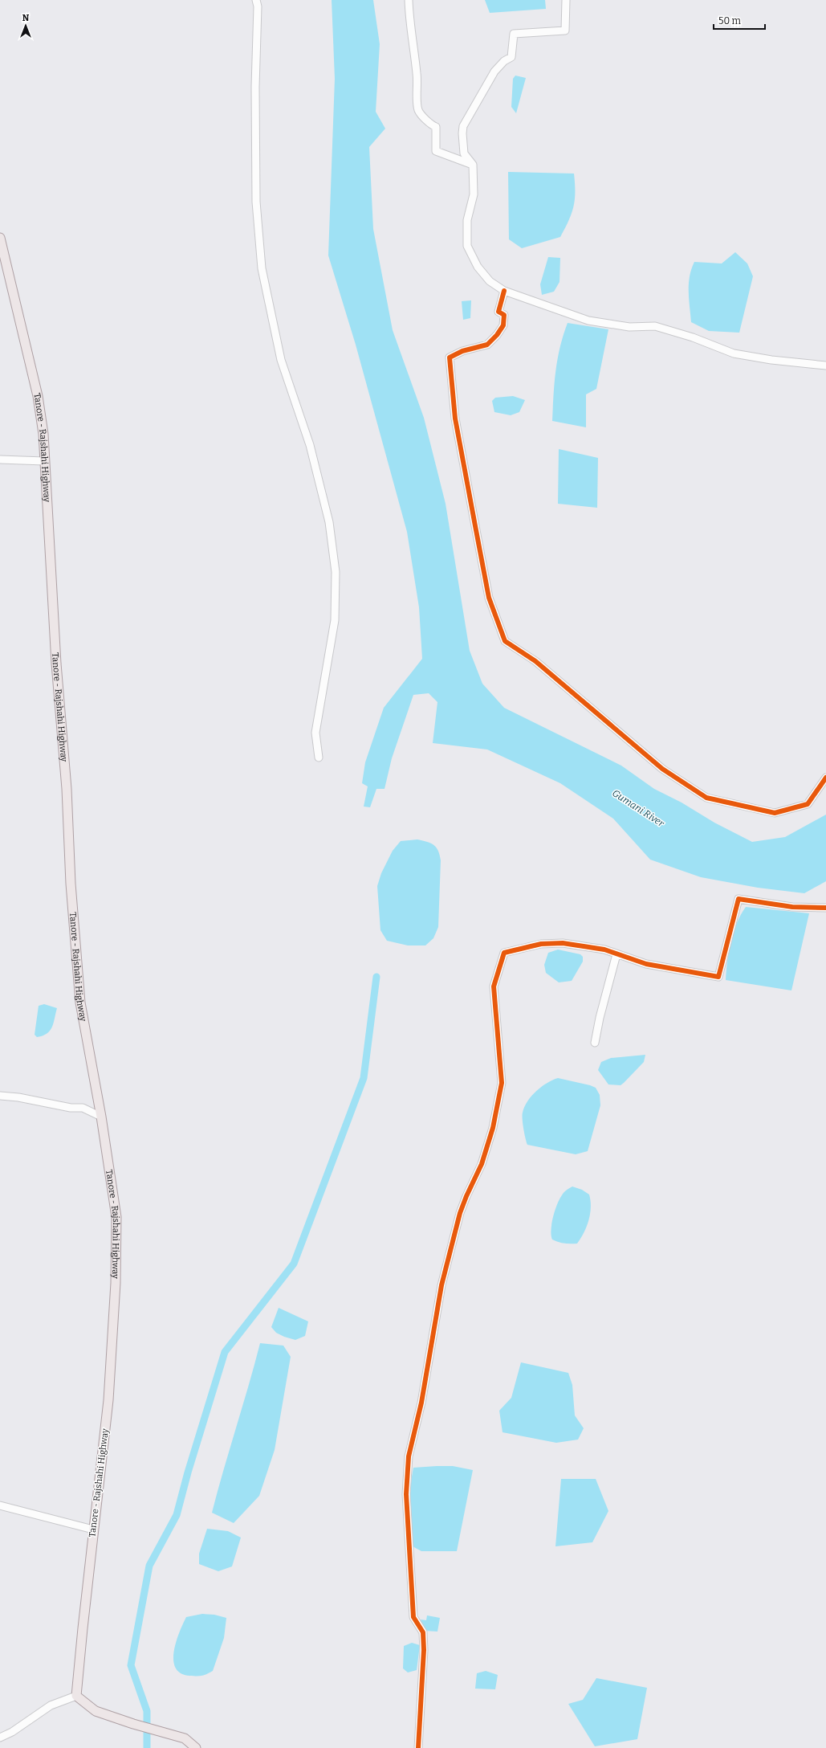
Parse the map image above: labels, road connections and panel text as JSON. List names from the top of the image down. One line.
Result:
{"streets":{"main road":["Tanore - Rajshahi Highway"]},"water":["Gumani River"],"scale_bar":"50 m","north":"top"}
